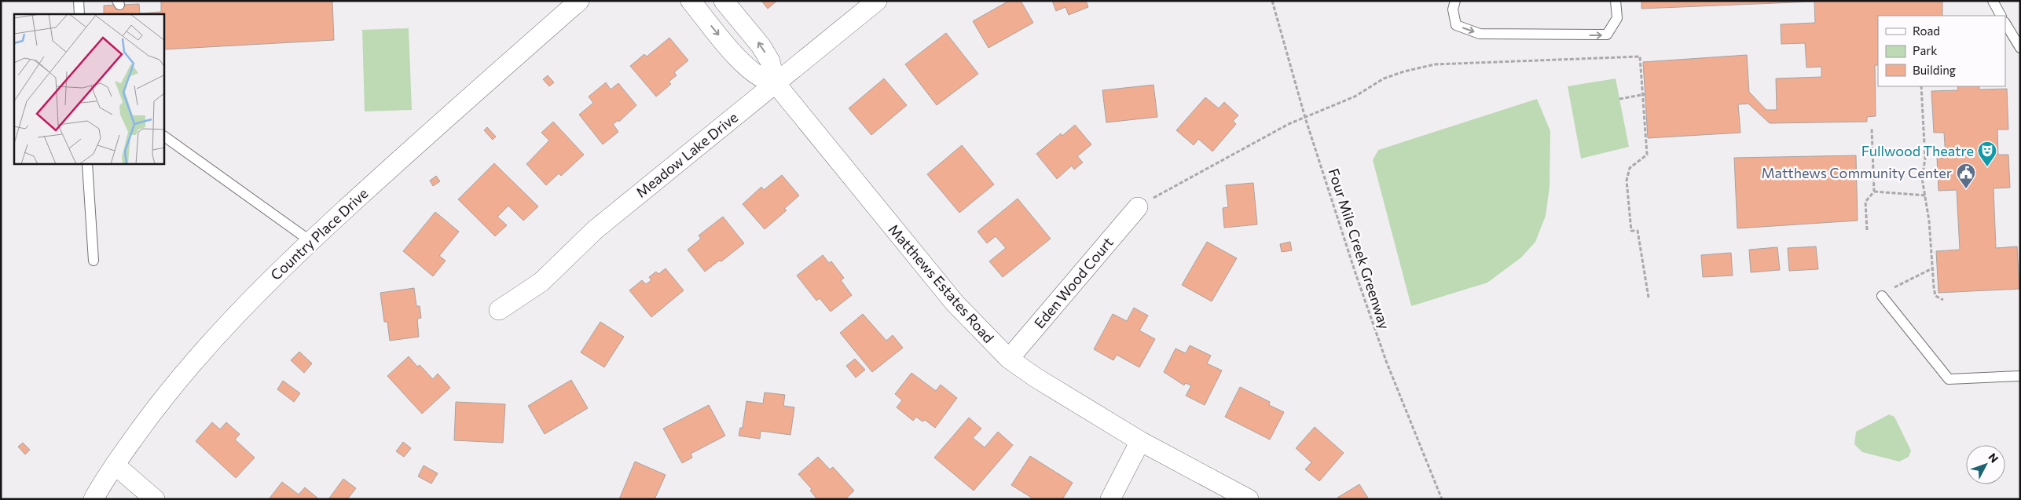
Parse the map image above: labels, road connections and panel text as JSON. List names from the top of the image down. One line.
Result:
{"streets":{"street":["Meadow Lake Drive","Country Place Drive","Eden Wood Court","Matthews Estates Road"],"path":["Four Mile Creek Greenway"]},"crossings":[["Meadow Lake Drive","Matthews Estates Road"],["Eden Wood Court","Matthews Estates Road"]],"places":{"theatre":["Fullwood Theatre"],"public building":["Matthews Community Center"]},"legend":["Road","Park","Building"],"north":"top right"}
